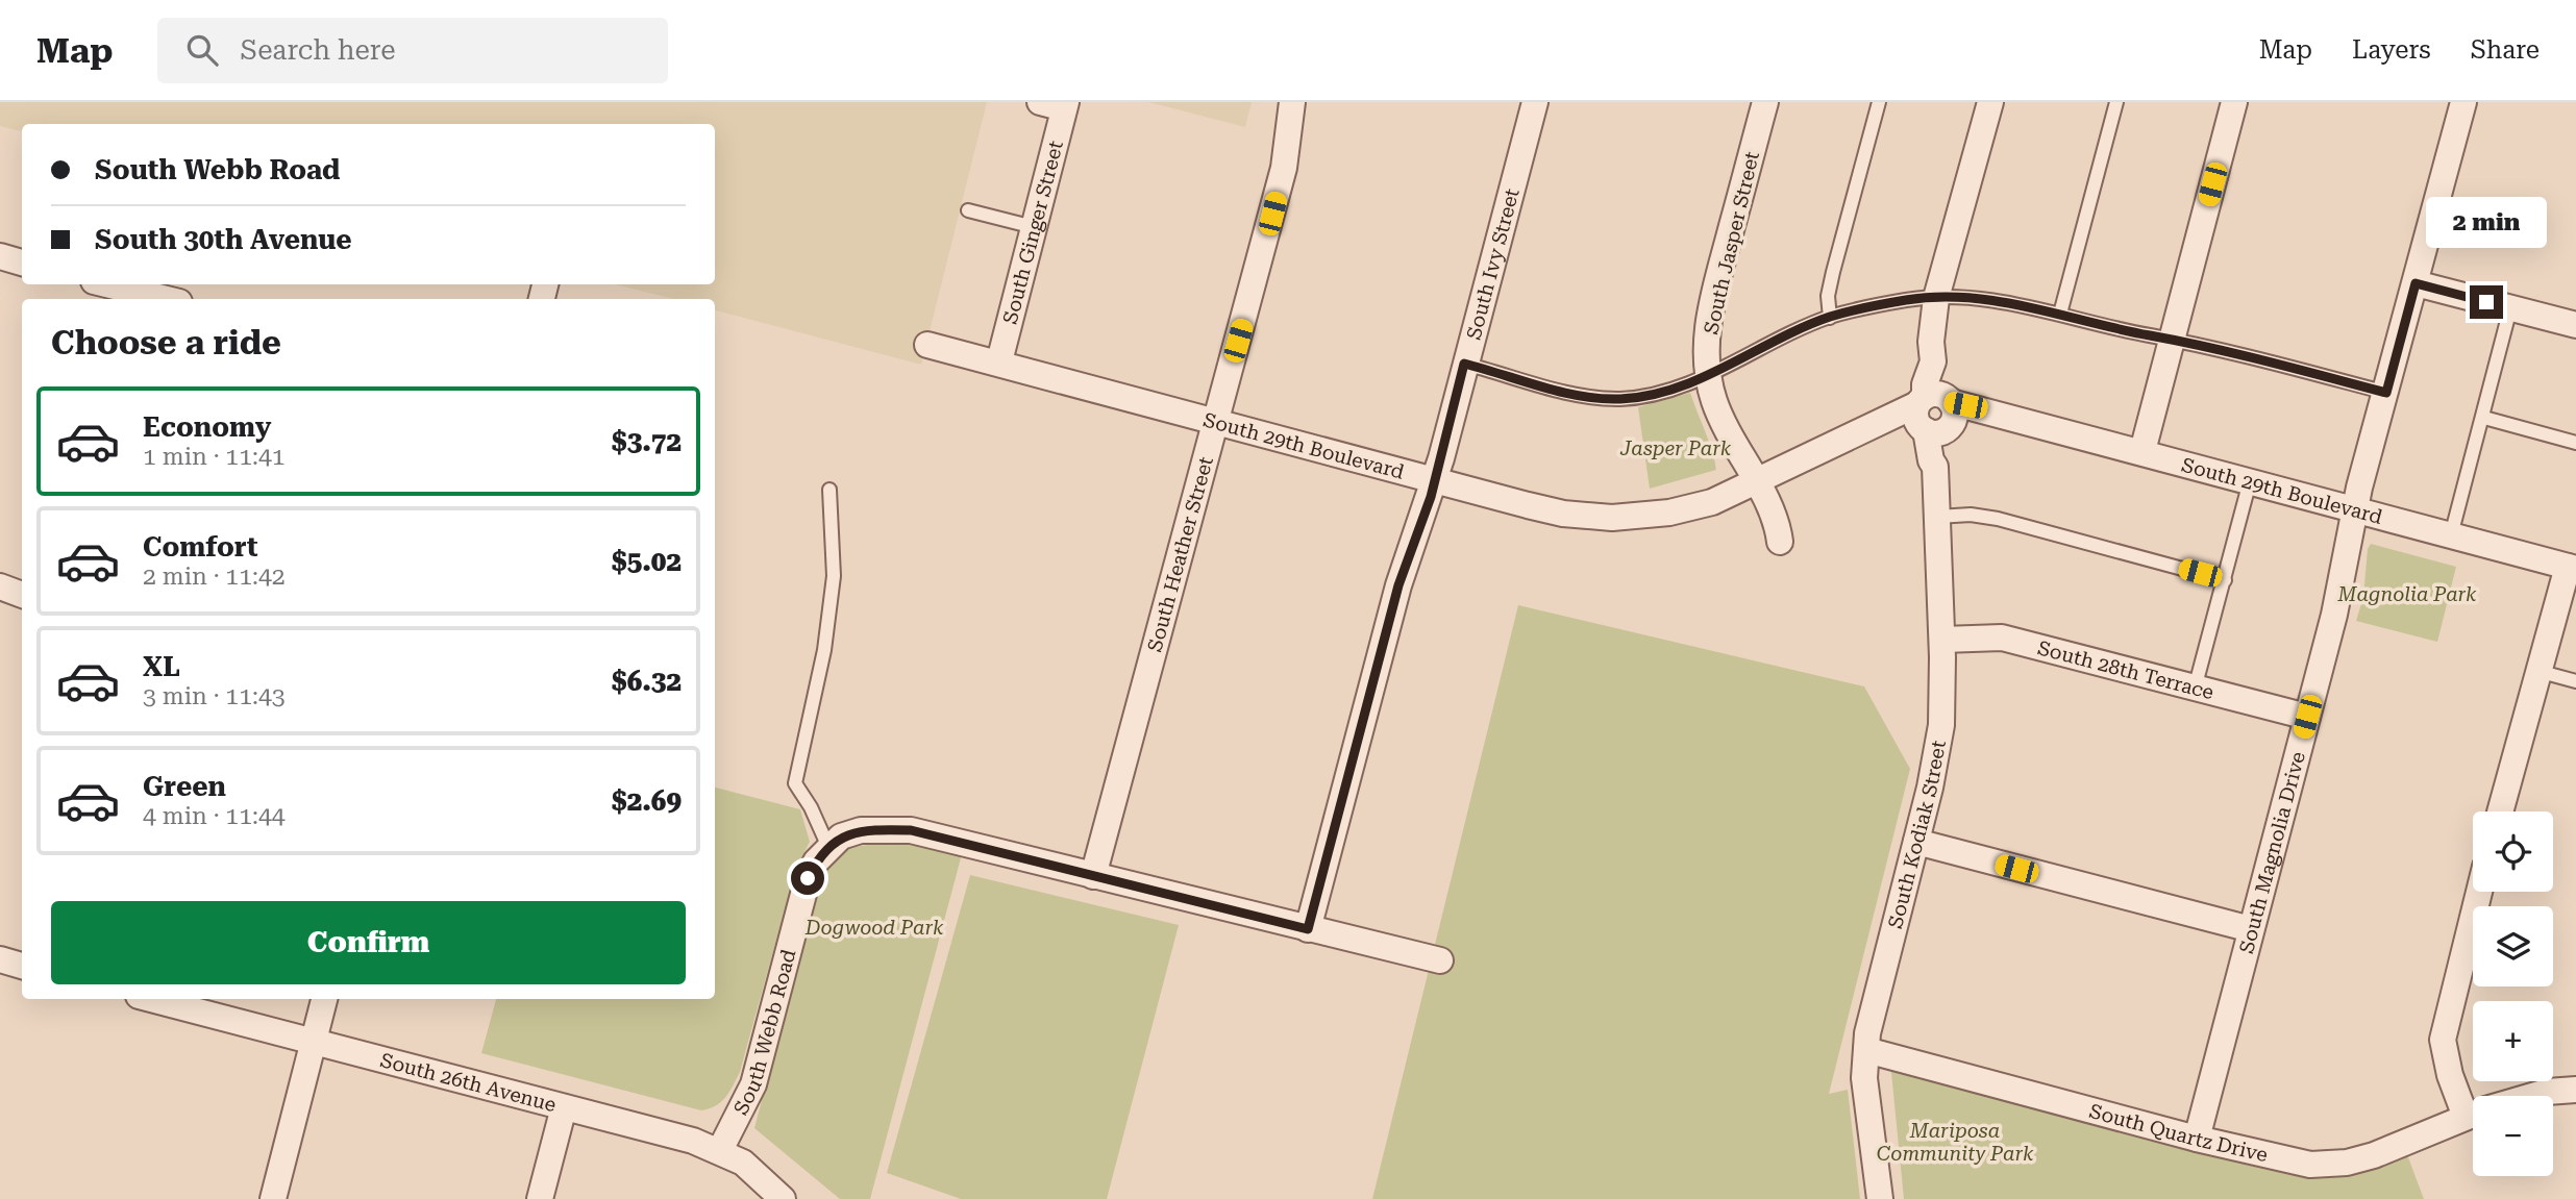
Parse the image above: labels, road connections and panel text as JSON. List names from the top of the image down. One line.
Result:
{"streets":{"street":["South Ginger Street","South Jasper Street","South Ivy Street","South 29th Boulevard","South Heather Street","South 28th Terrace","South Kodiak Street","South Magnolia Drive","South Webb Road","South 26th Avenue","South Quartz Drive"]},"crossings":[["South Ginger Street","South 29th Boulevard"],["South Jasper Street","South 29th Boulevard"],["South Ivy Street","South 29th Boulevard"],["South Ivy Street","South Webb Road"],["South 29th Boulevard","South Heather Street"],["South 29th Boulevard","South Kodiak Street"],["South 29th Boulevard","South Magnolia Drive"],["South Heather Street","South Webb Road"],["South 28th Terrace","South Kodiak Street"],["South 28th Terrace","South Magnolia Drive"],["South Kodiak Street","South Quartz Drive"],["South Magnolia Drive","South Quartz Drive"],["South Webb Road","South 26th Avenue"]],"parks":["Jasper Park","Magnolia Park","Dogwood Park","Mariposa Community Park"],"page":{"header":"Map","search":"Search here","nav":["Map","Layers","Share"],"banner":["South Webb Road","South 30th Avenue"],"bubble":"2 min","heading":"Choose a ride","list":[{"name":"Economy","note":"1 min · 11:41","value":"$3.72"},{"name":"Comfort","note":"2 min · 11:42","value":"$5.02"},{"name":"XL","note":"3 min · 11:43","value":"$6.32"},{"name":"Green","note":"4 min · 11:44","value":"$2.69"}],"map_buttons":["+","−"],"buttons":"Confirm"}}
